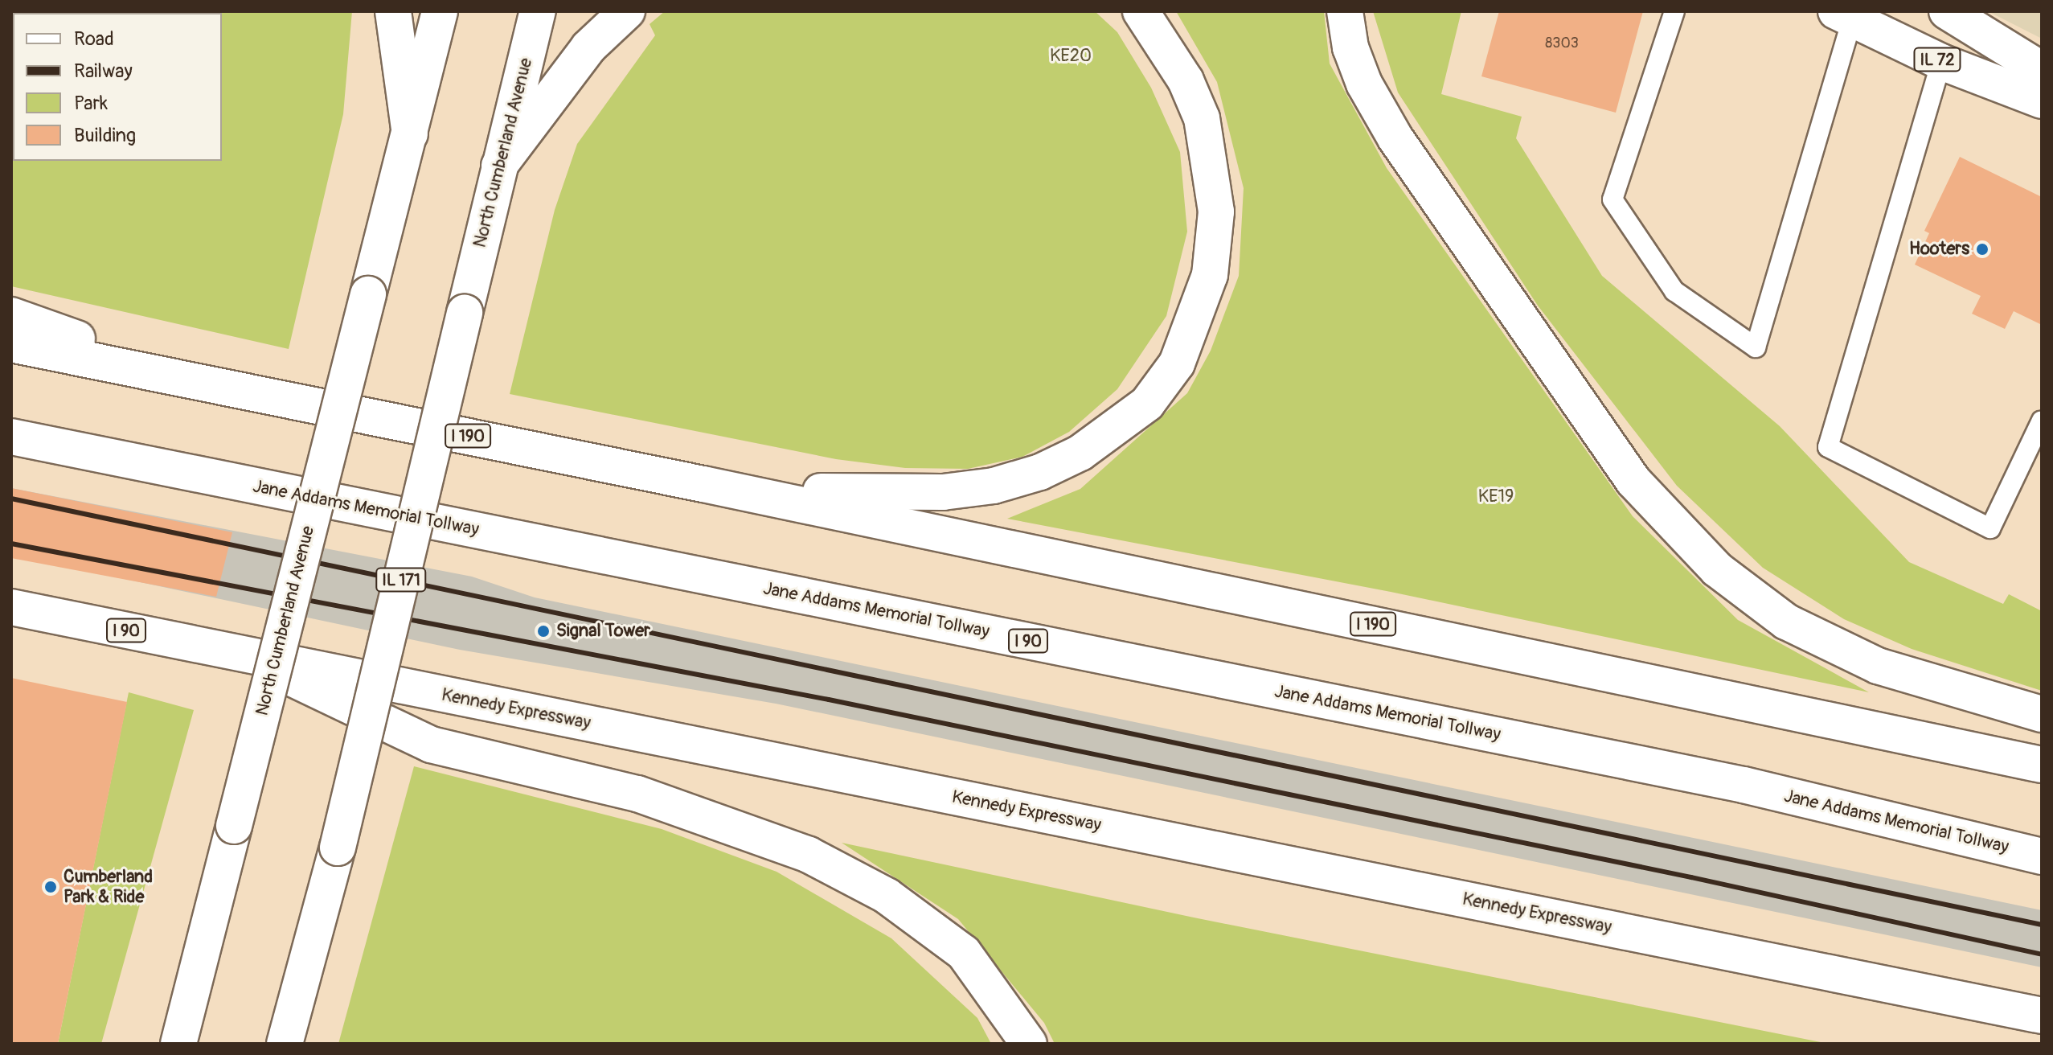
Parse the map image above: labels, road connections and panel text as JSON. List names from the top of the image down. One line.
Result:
{"streets":{"main road":["IL 72","North Cumberland Avenue","I 190","Jane Addams Memorial Tollway","IL 171","I 90","Kennedy Expressway"]},"parks":["KE20","KE19"],"places":["Hooters","Signal Tower","Cumberland Park & Ride"],"house_numbers":["8303"],"legend":["Road","Railway","Park","Building"]}
